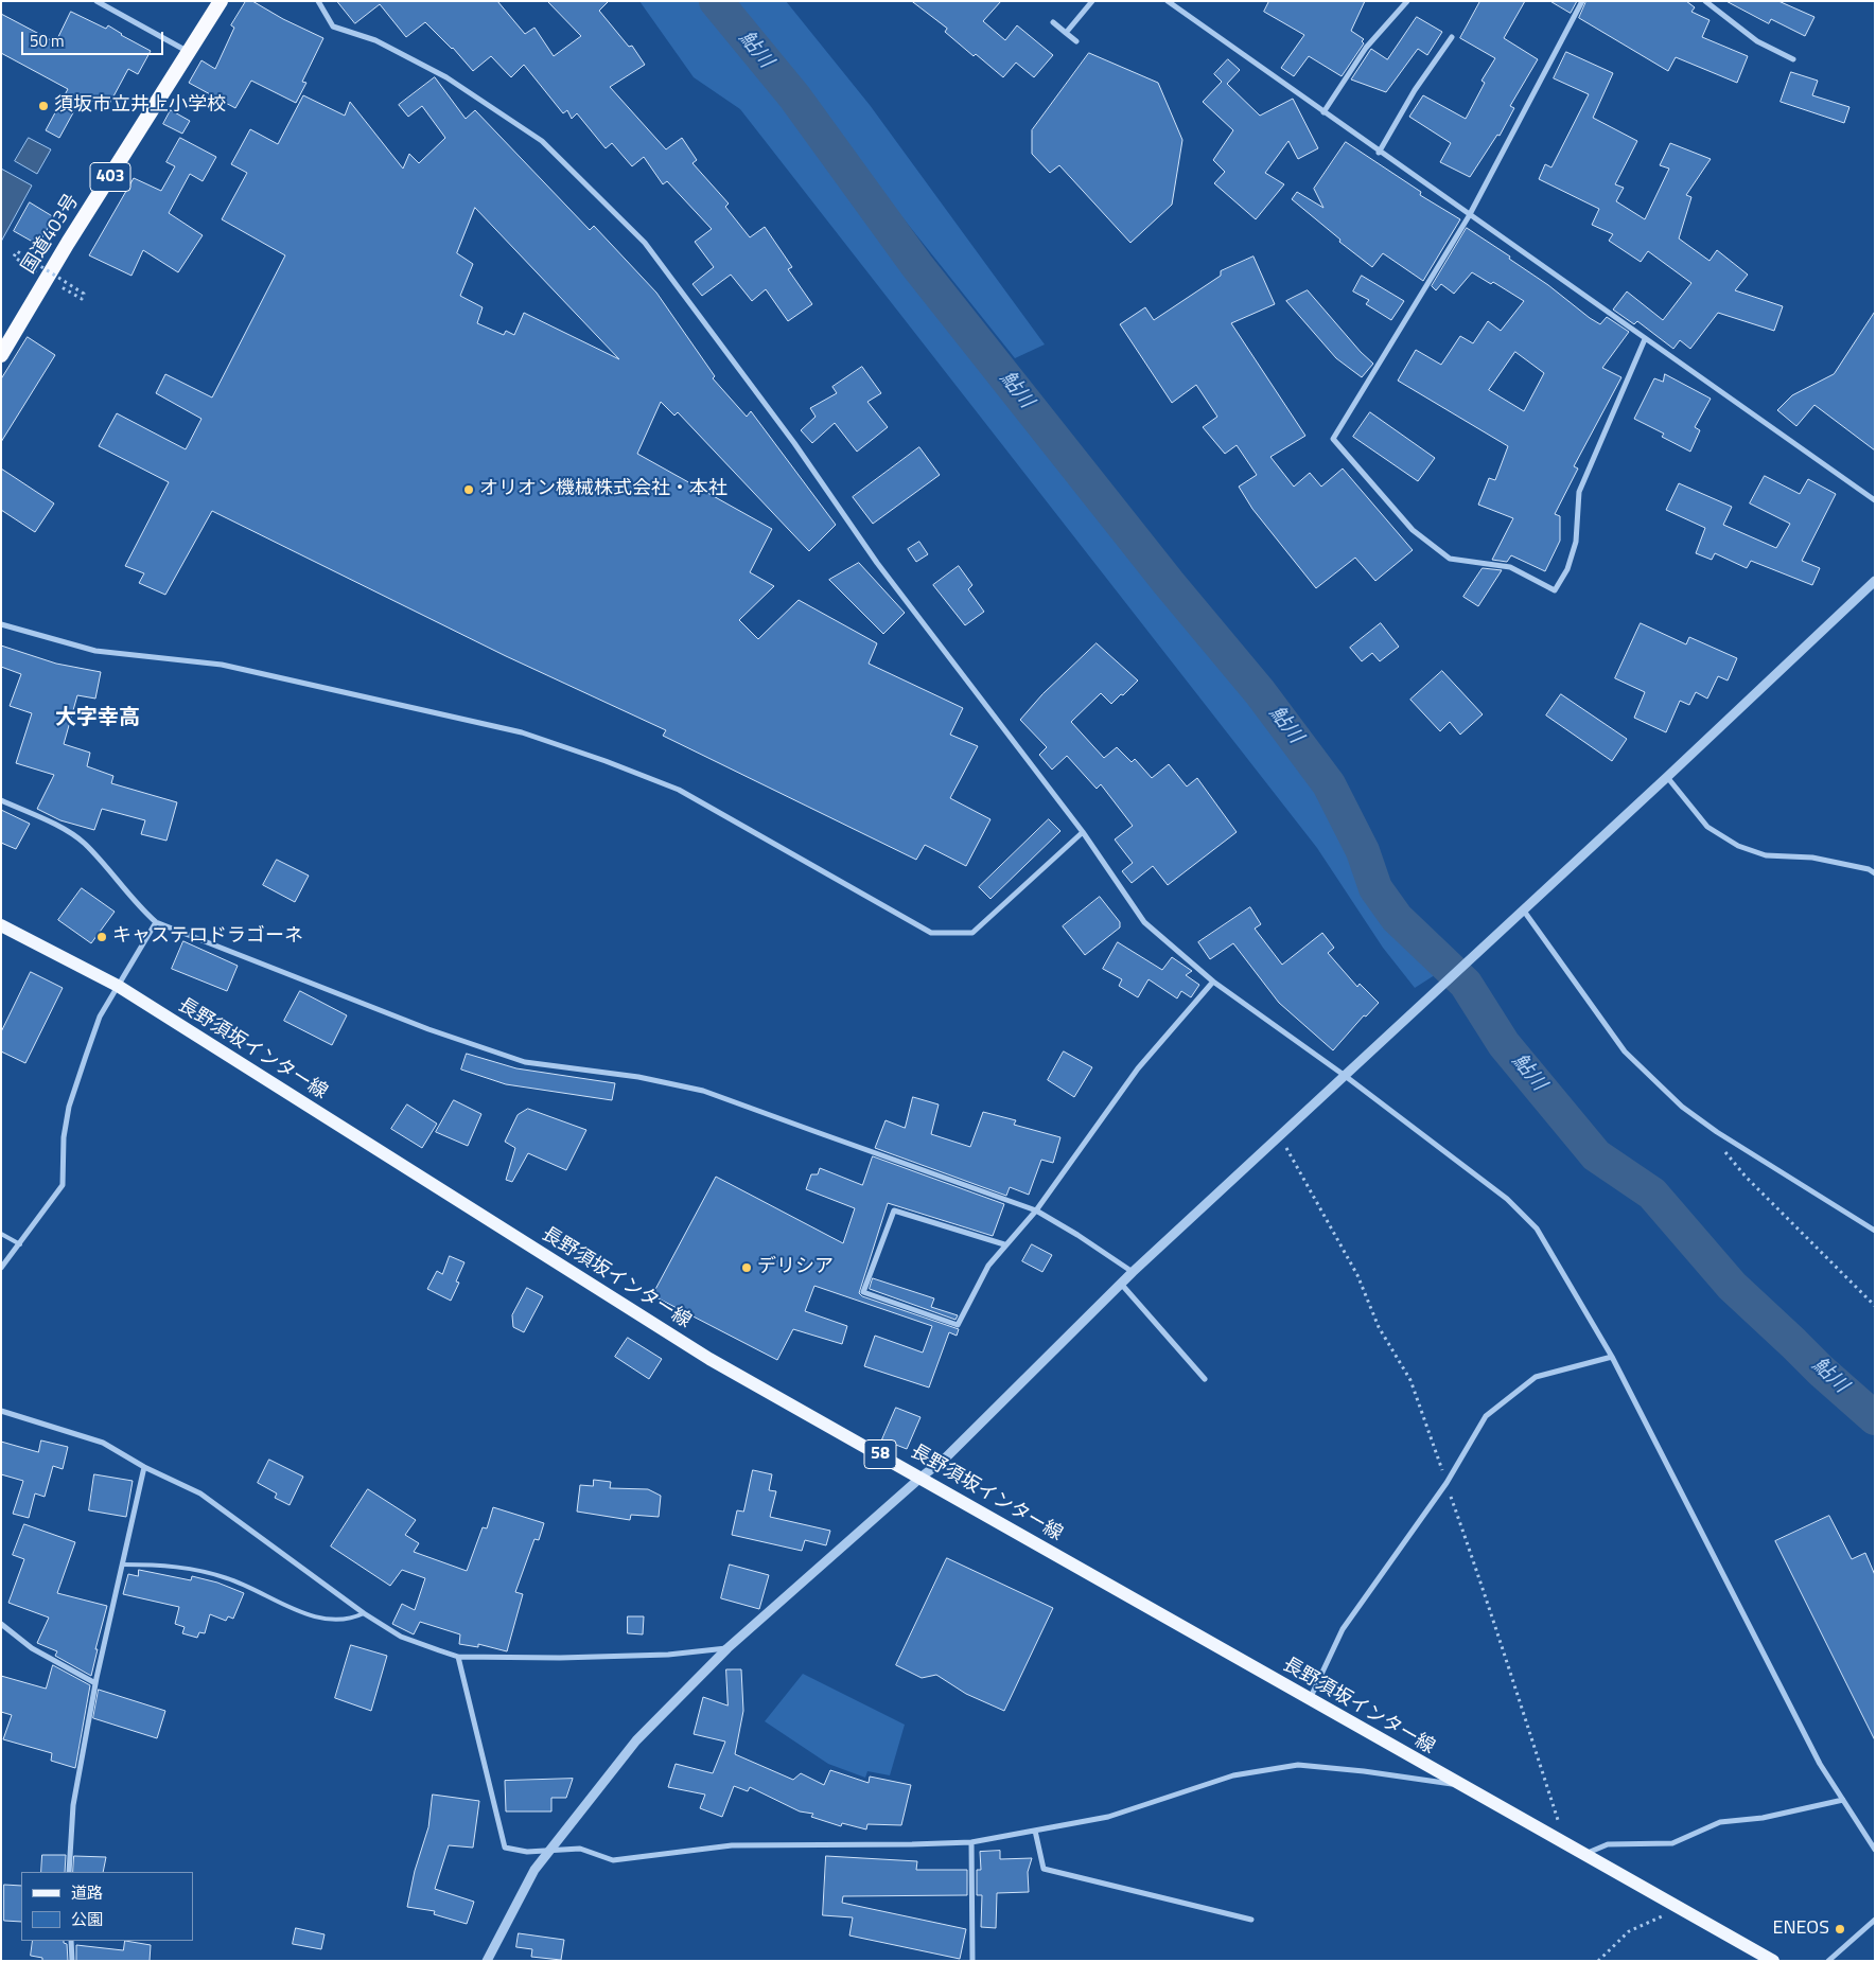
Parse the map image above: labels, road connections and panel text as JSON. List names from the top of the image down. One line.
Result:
{"streets":{"highway":["403","国道403号"],"main road":["長野須坂インター線","58"]},"districts":["大字幸高"],"water":["鮎川"],"places":["須坂市立井上小学校","オリオン機械株式会社・本社","キャステロドラゴーネ","デリシア","ENEOS"],"legend":["道路","公園"],"scale_bar":"50 m"}
